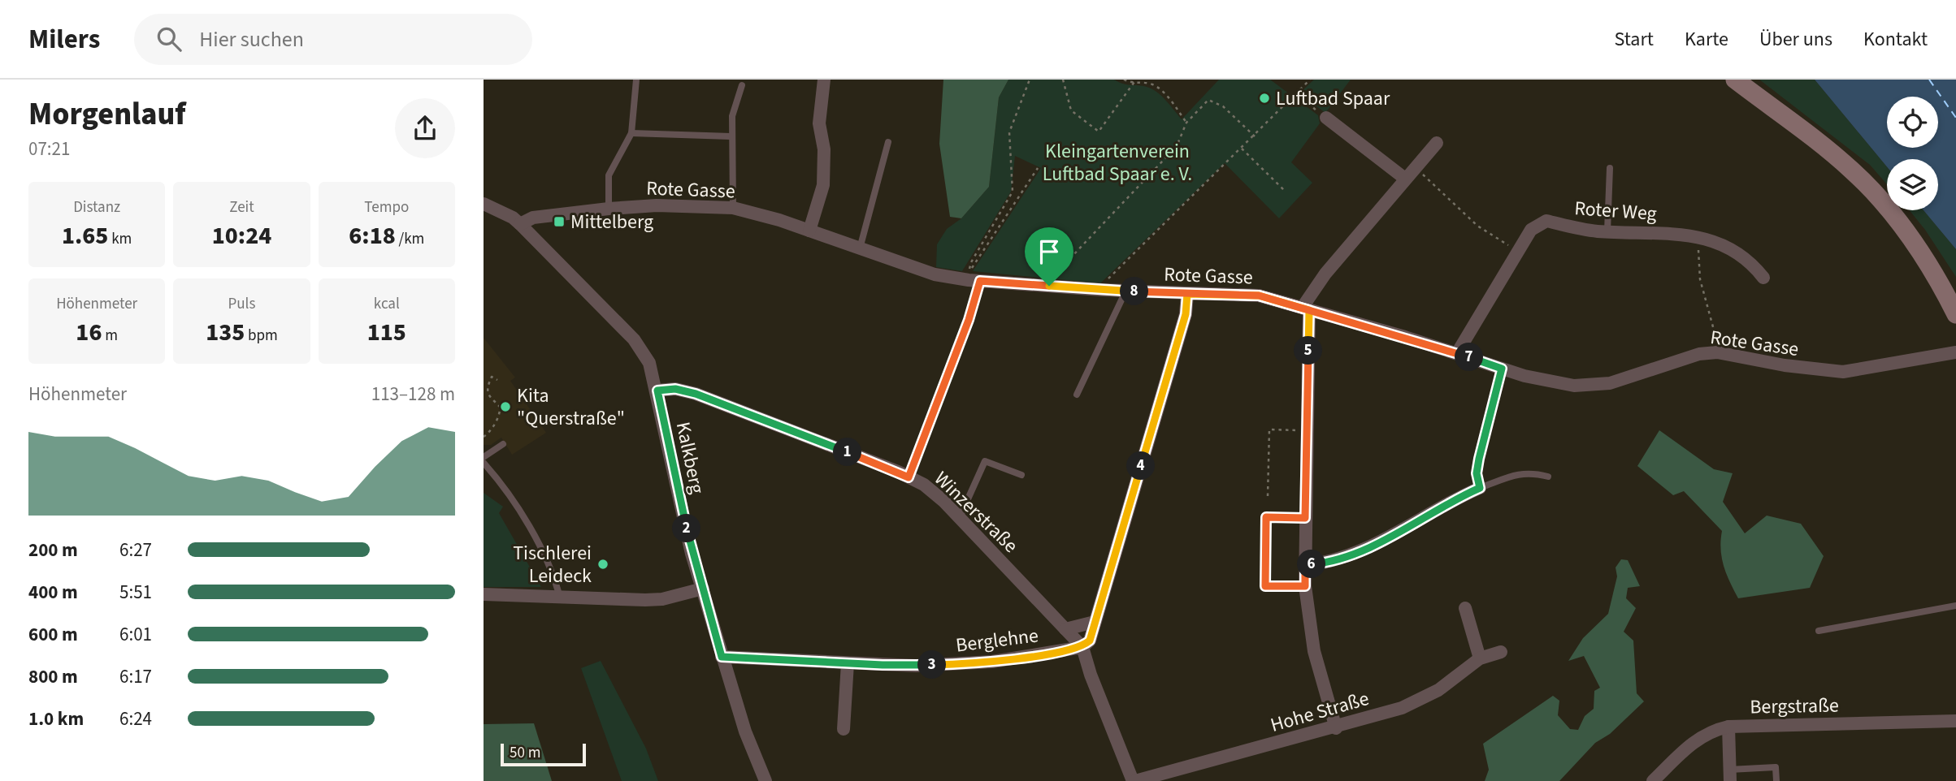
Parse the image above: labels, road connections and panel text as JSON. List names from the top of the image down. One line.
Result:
{"streets":{"street":["Rote Gasse","Roter Weg","Kalkberg","Winzerstraße","Berglehne","Bergstraße","Hohe Straße"]},"crossings":[["Rote Gasse","Roter Weg"],["Rote Gasse","Kalkberg"],["Kalkberg","Winzerstraße"],["Kalkberg","Berglehne"],["Winzerstraße","Berglehne"]],"parks":["Kleingartenverein Luftbad Spaar e. V."],"places":{"other":["Luftbad Spaar","Kita \"Querstraße\"","Tischlerei Leideck"],"transit":["Mittelberg"]},"scale_bar":"50 m","page":{"header":"Milers","search":"Hier suchen","nav":["Start","Karte","Über uns","Kontakt"],"heading":["Morgenlauf","07:21"],"stats":[["Distanz","1.65 km"],["Zeit","10:24"],["Tempo","6:18 /km"],["Höhenmeter","16 m"],["Puls","135 bpm"],["kcal","115"]],"pins":["8","5","7","1","4","2","6","3"],"chart":["Höhenmeter","113–128 m"],"list":[{"name":"200 m","note":"6:27"},{"name":"400 m","note":"5:51"},{"name":"600 m","note":"6:01"},{"name":"800 m","note":"6:17"},{"name":"1.0 km","note":"6:24"}],"scale":"50 m"}}
